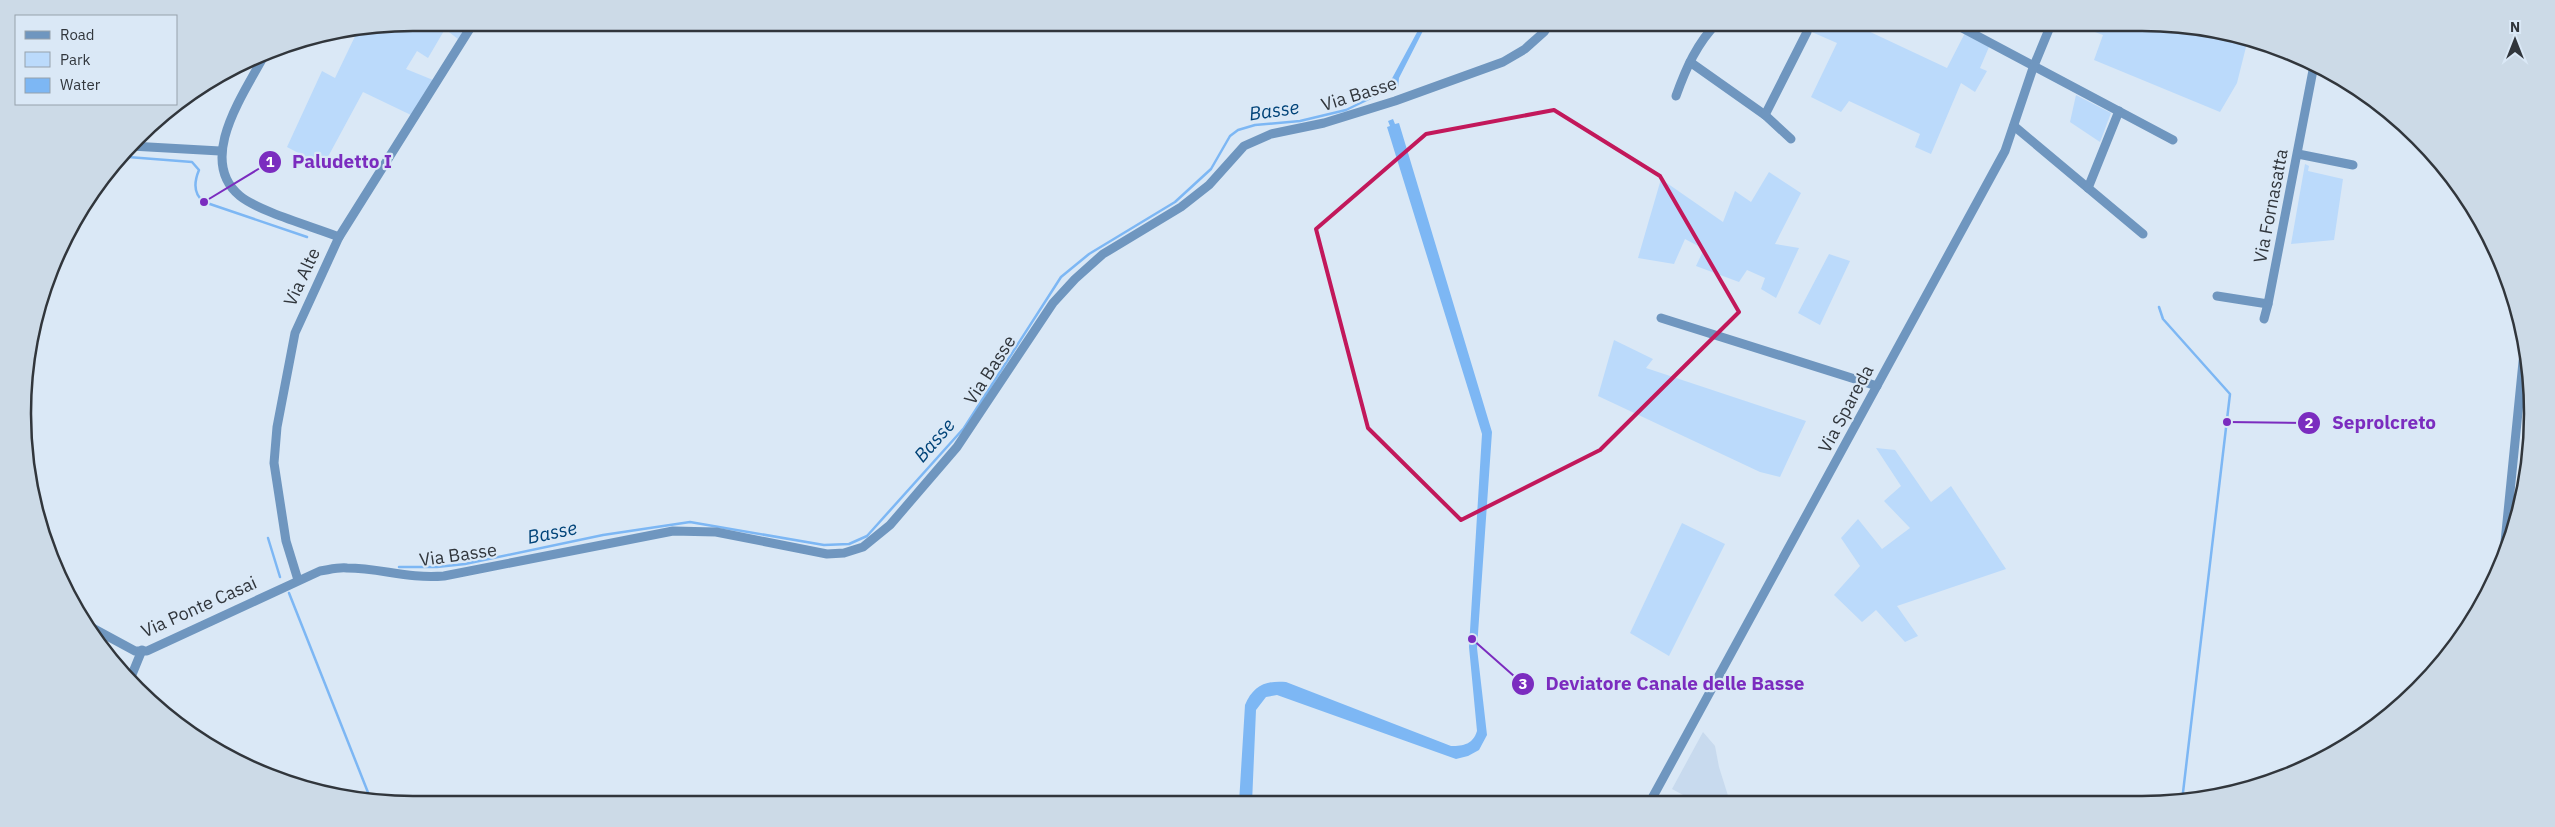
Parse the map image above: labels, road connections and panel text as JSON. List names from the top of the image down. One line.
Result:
{"streets":{"street":["Via Basse","Via Fornasatta","Via Alte","Via Spareda","Via Ponte Casai"]},"crossings":[["Via Basse","Via Alte"],["Via Basse","Via Ponte Casai"],["Via Alte","Via Ponte Casai"]],"water":["Basse"],"places":["Paludetto I","Seprolcreto","Deviatore Canale delle Basse"],"legend":["Road","Park","Water"],"north":"top"}
